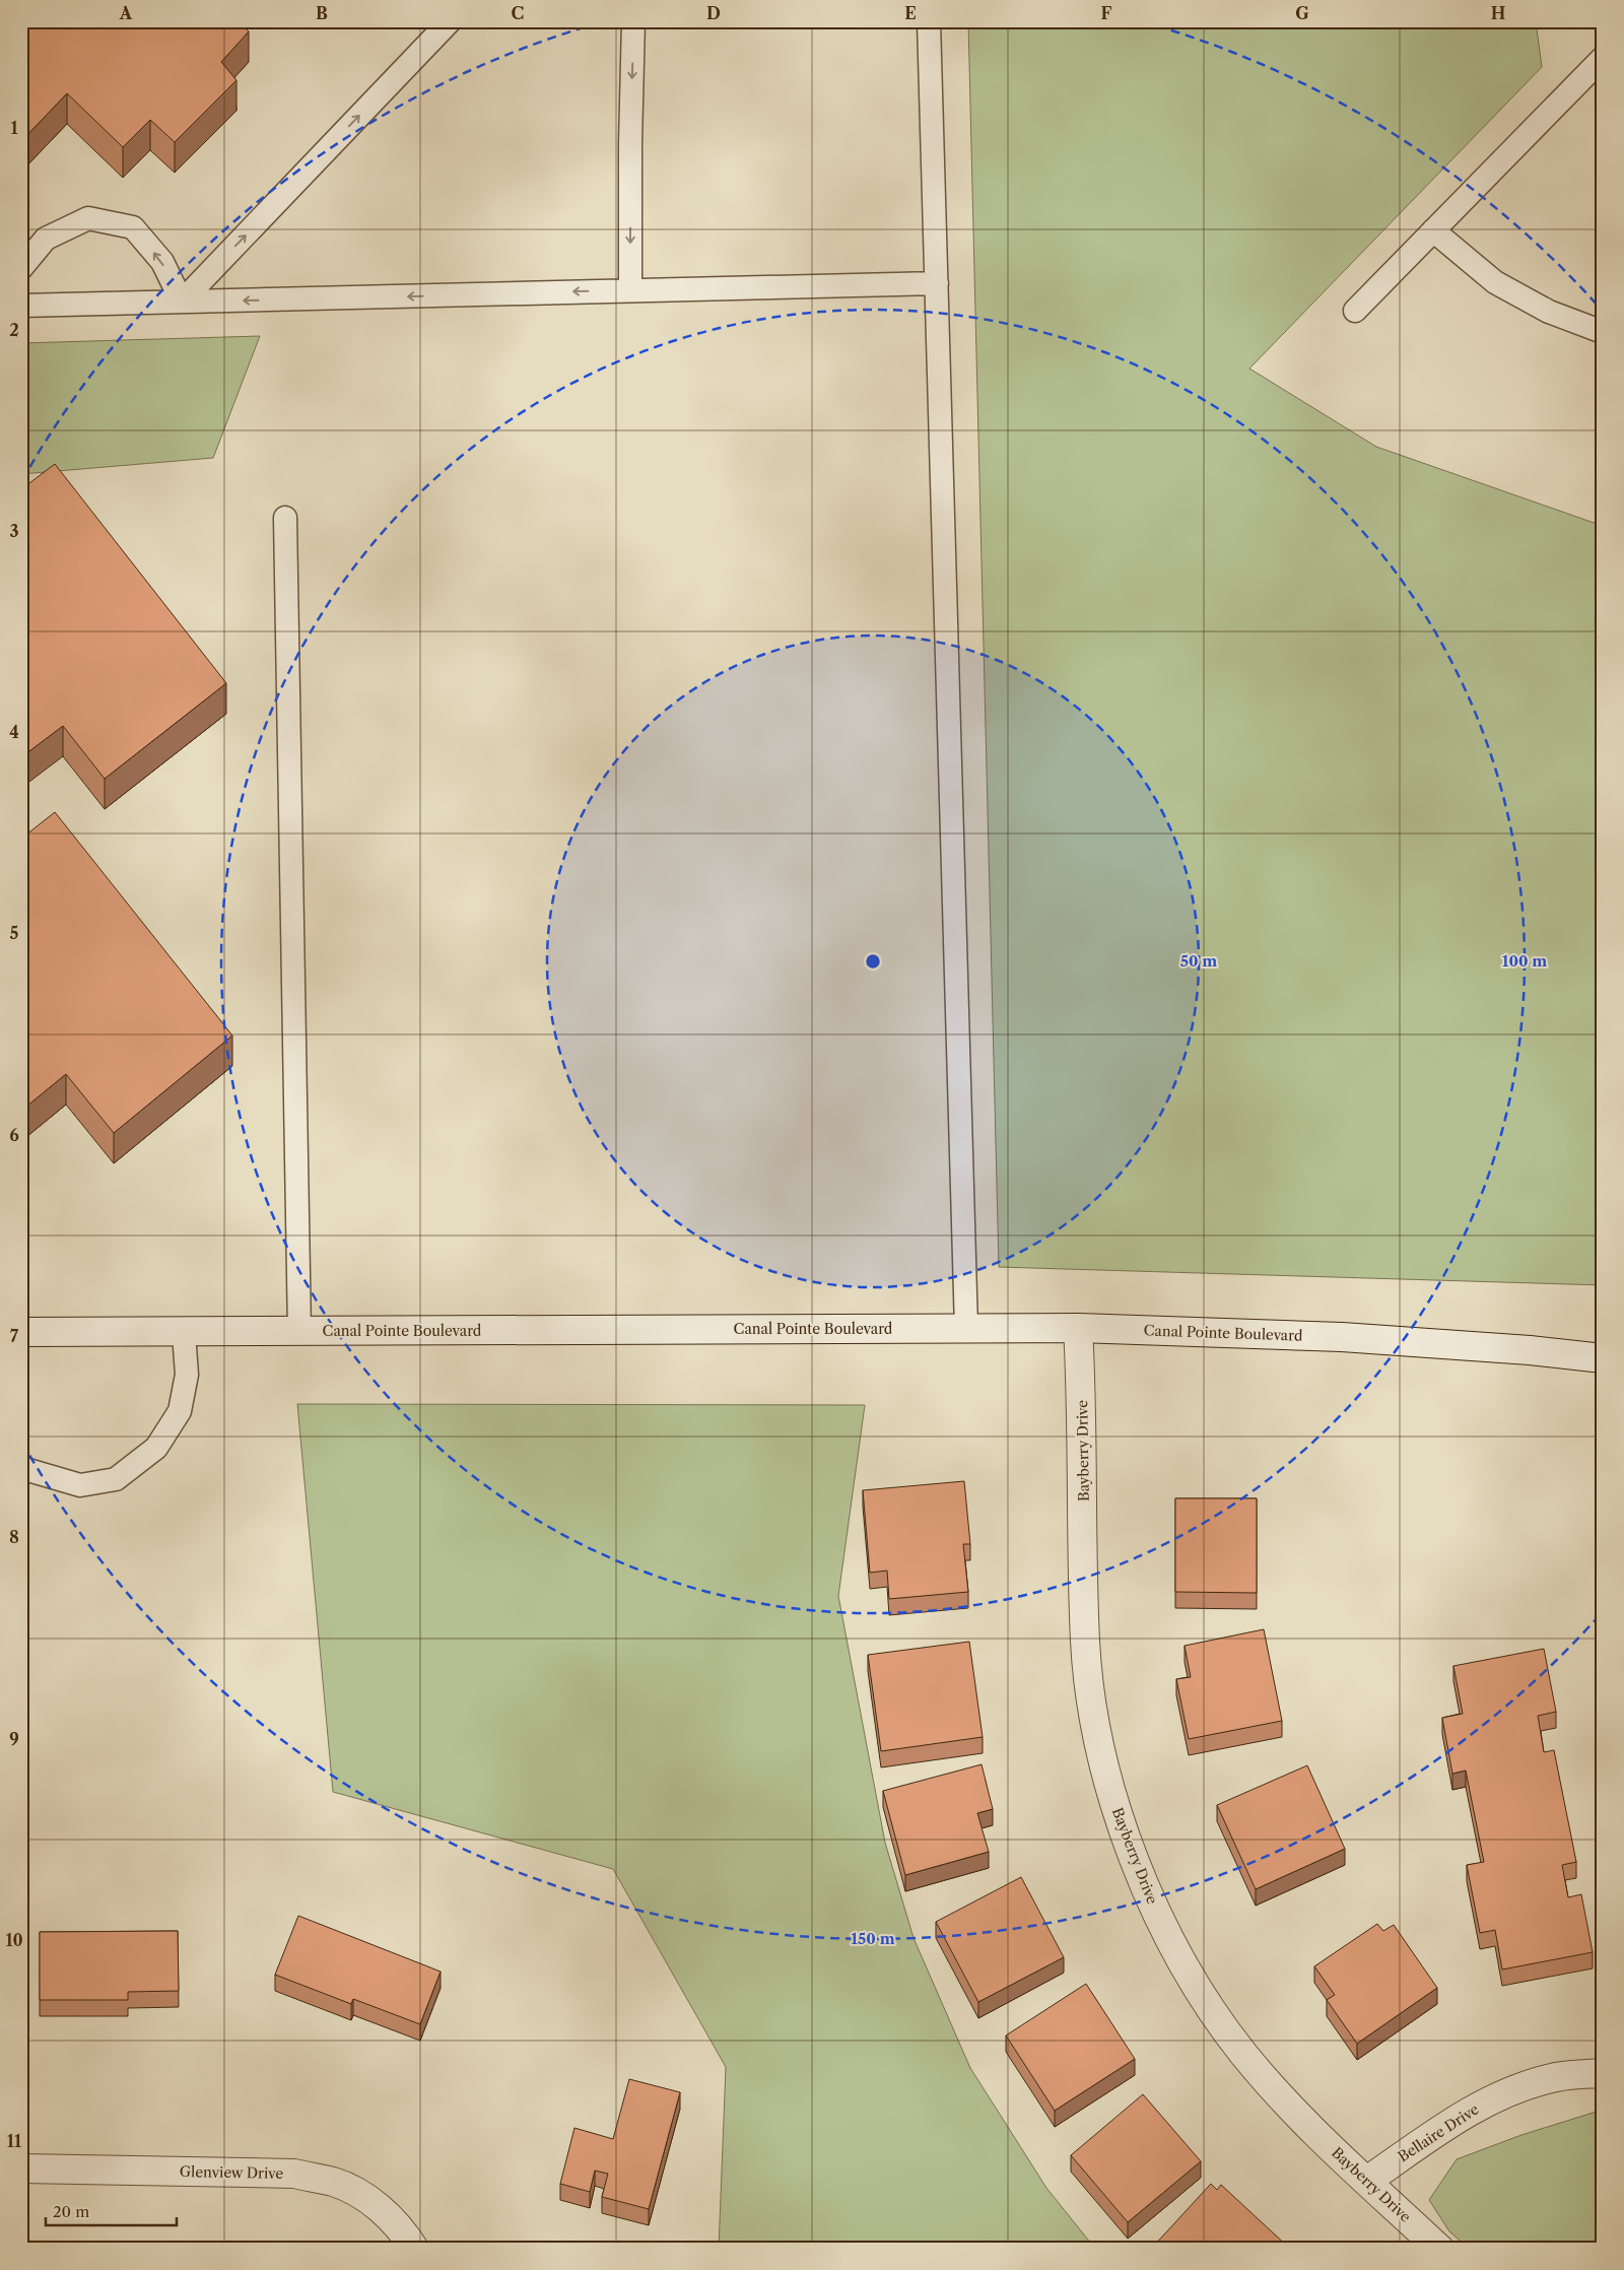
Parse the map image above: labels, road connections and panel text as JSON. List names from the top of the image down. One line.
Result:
{"streets":{"street":["Canal Pointe Boulevard","Bayberry Drive","Bellaire Drive","Glenview Drive"]},"crossings":[["Canal Pointe Boulevard","Bayberry Drive"],["Bayberry Drive","Bellaire Drive"]],"scale_bar":"20 m","grid":{"columns":["A","B","C","D","E","F","G","H"],"rows":["1","2","3","4","5","6","7","8","9","10","11"]},"rings":["50 m","100 m","150 m"]}
